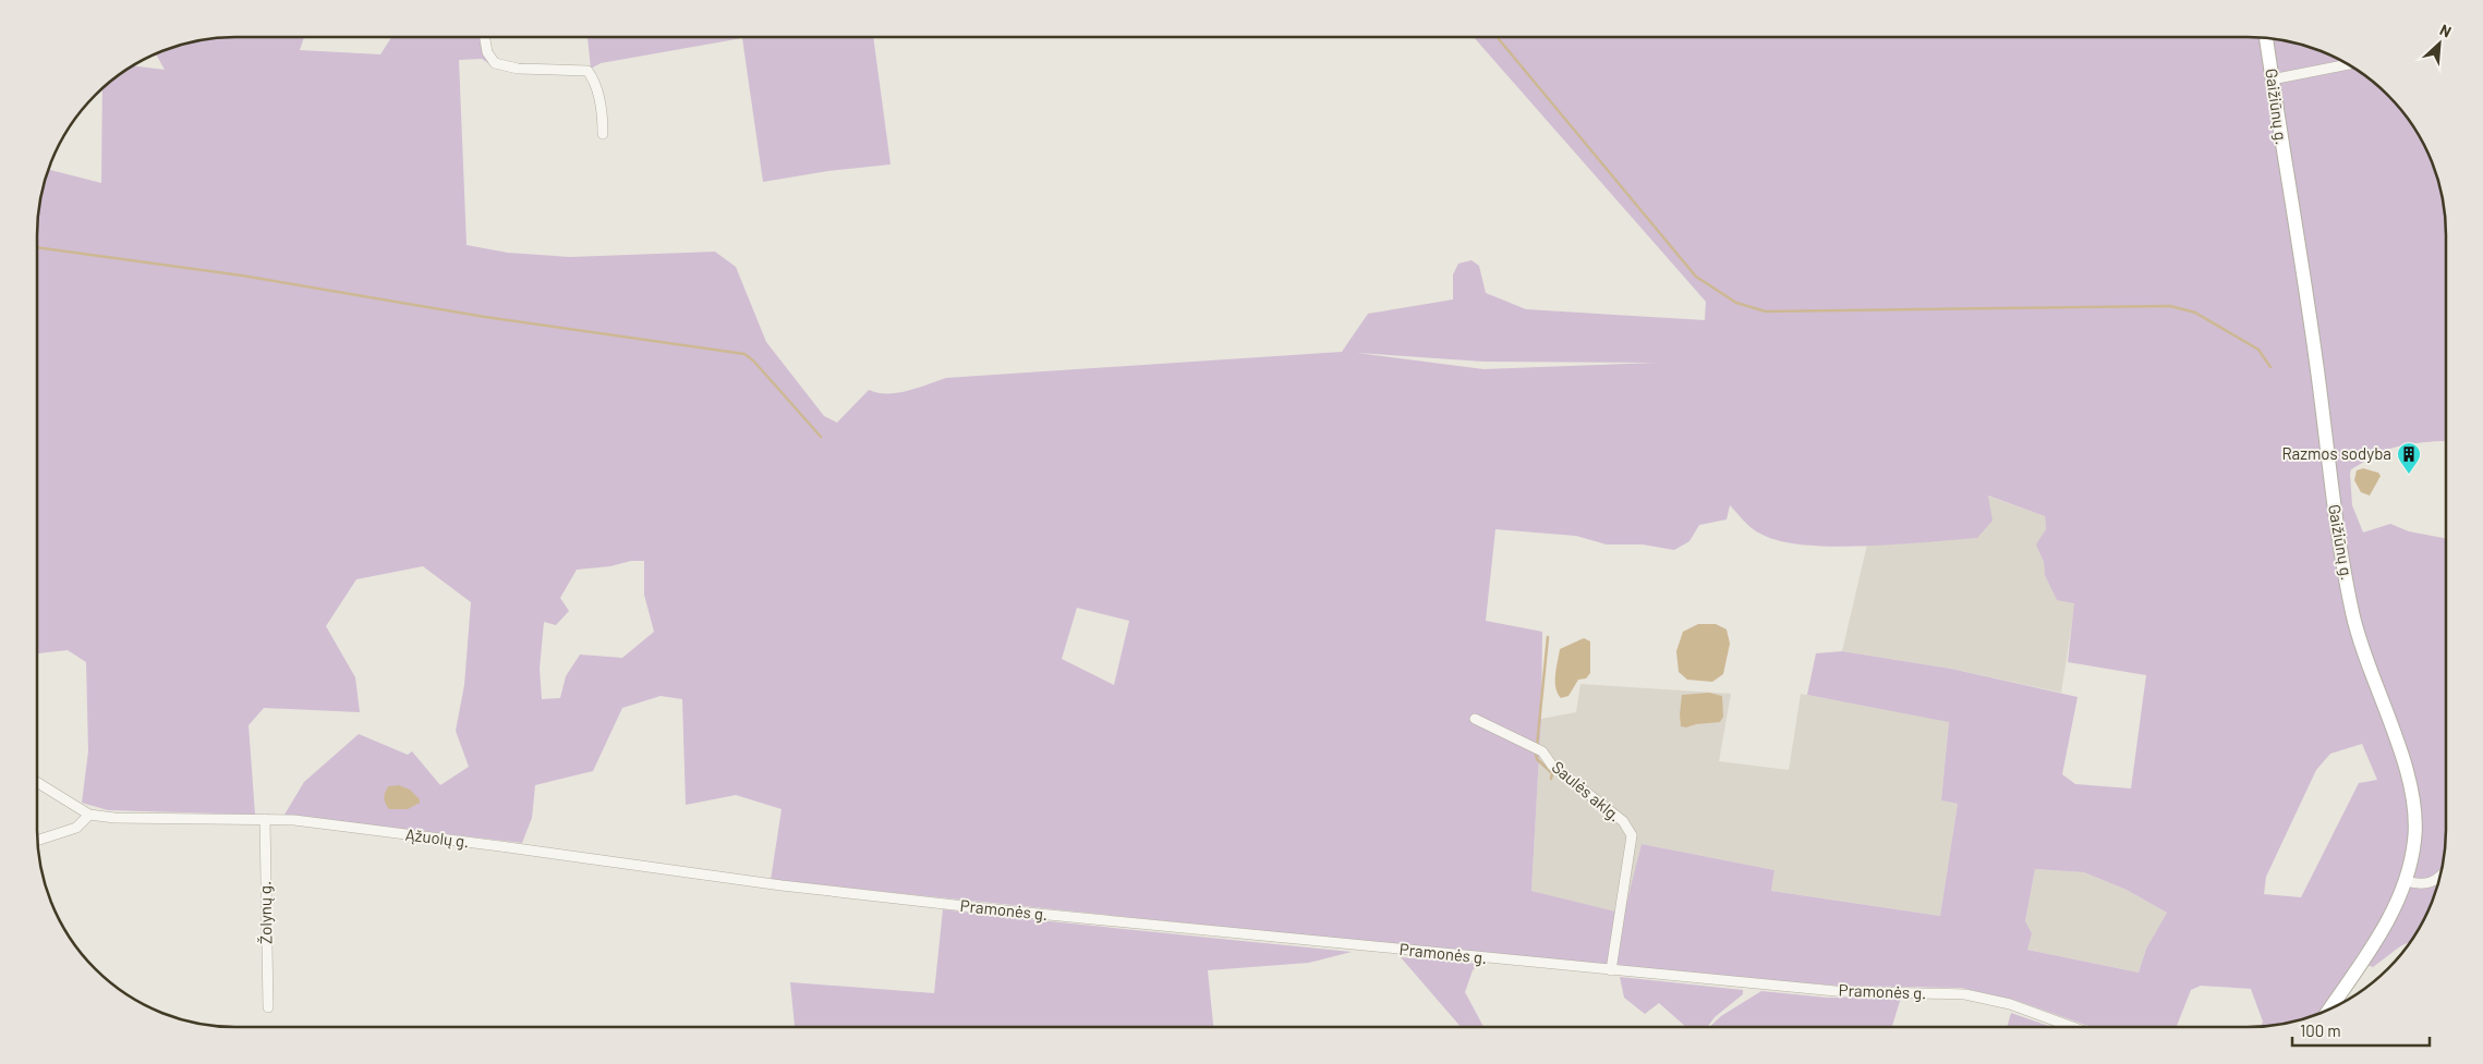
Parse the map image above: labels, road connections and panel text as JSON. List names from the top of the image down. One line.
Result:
{"streets":{"main road":["Gaižiūnų g."],"street":["Saulės aklg.","Ąžuolų g.","Pramonės g.","Žolynų g."]},"crossings":[["Saulės aklg.","Pramonės g."],["Ąžuolų g.","Pramonės g."],["Ąžuolų g.","Žolynų g."]],"places":{"building":["Razmos sodyba"]},"scale_bar":"100 m","north":"top right"}
